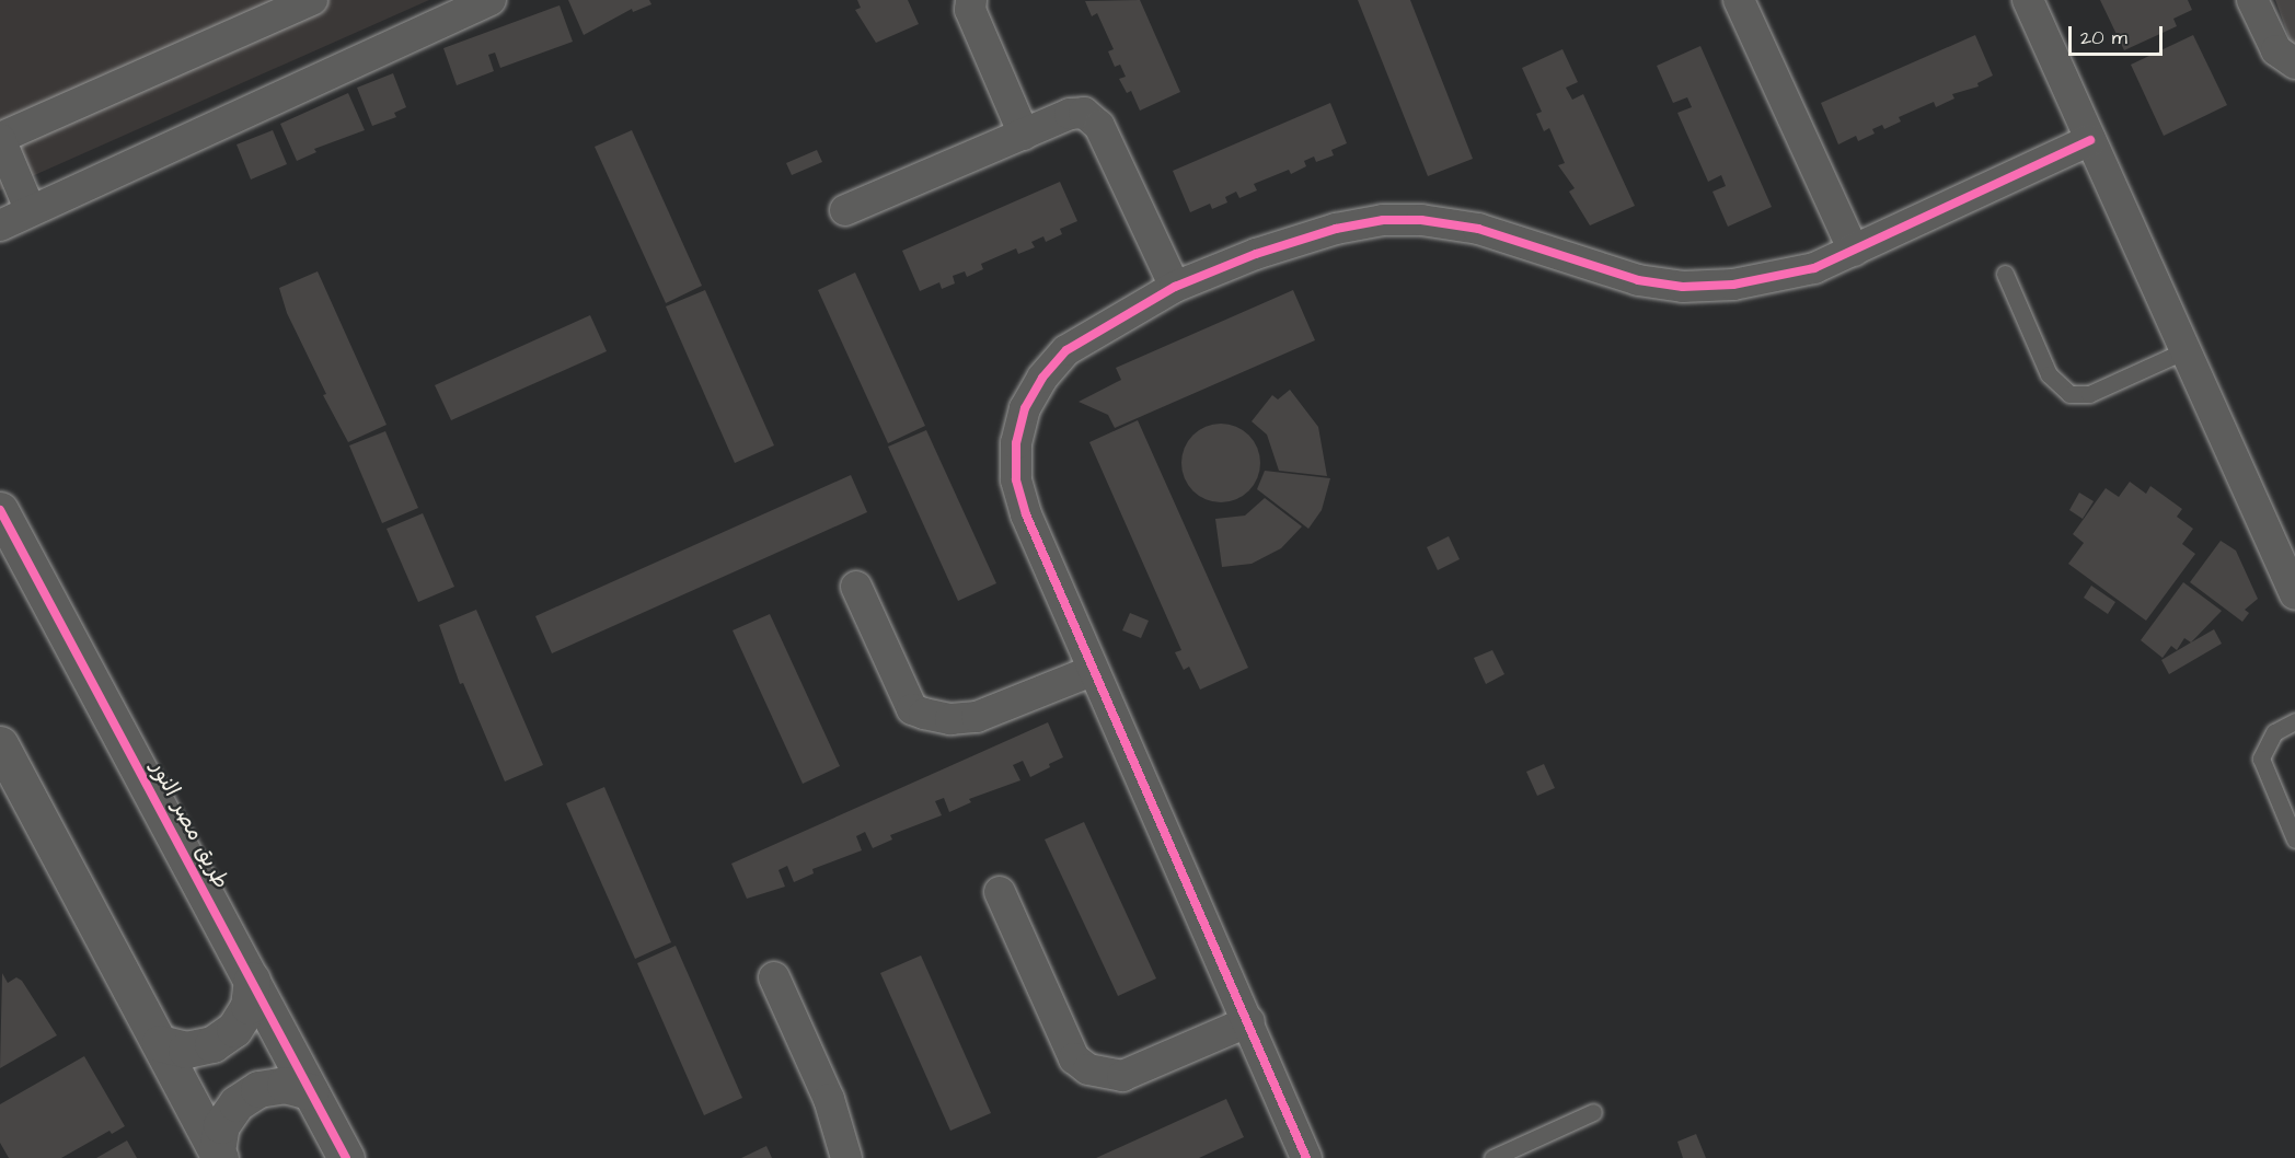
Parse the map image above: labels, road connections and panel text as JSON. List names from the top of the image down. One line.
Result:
{"streets":{"street":["طريق مصر النور"]},"scale_bar":"20 m"}
